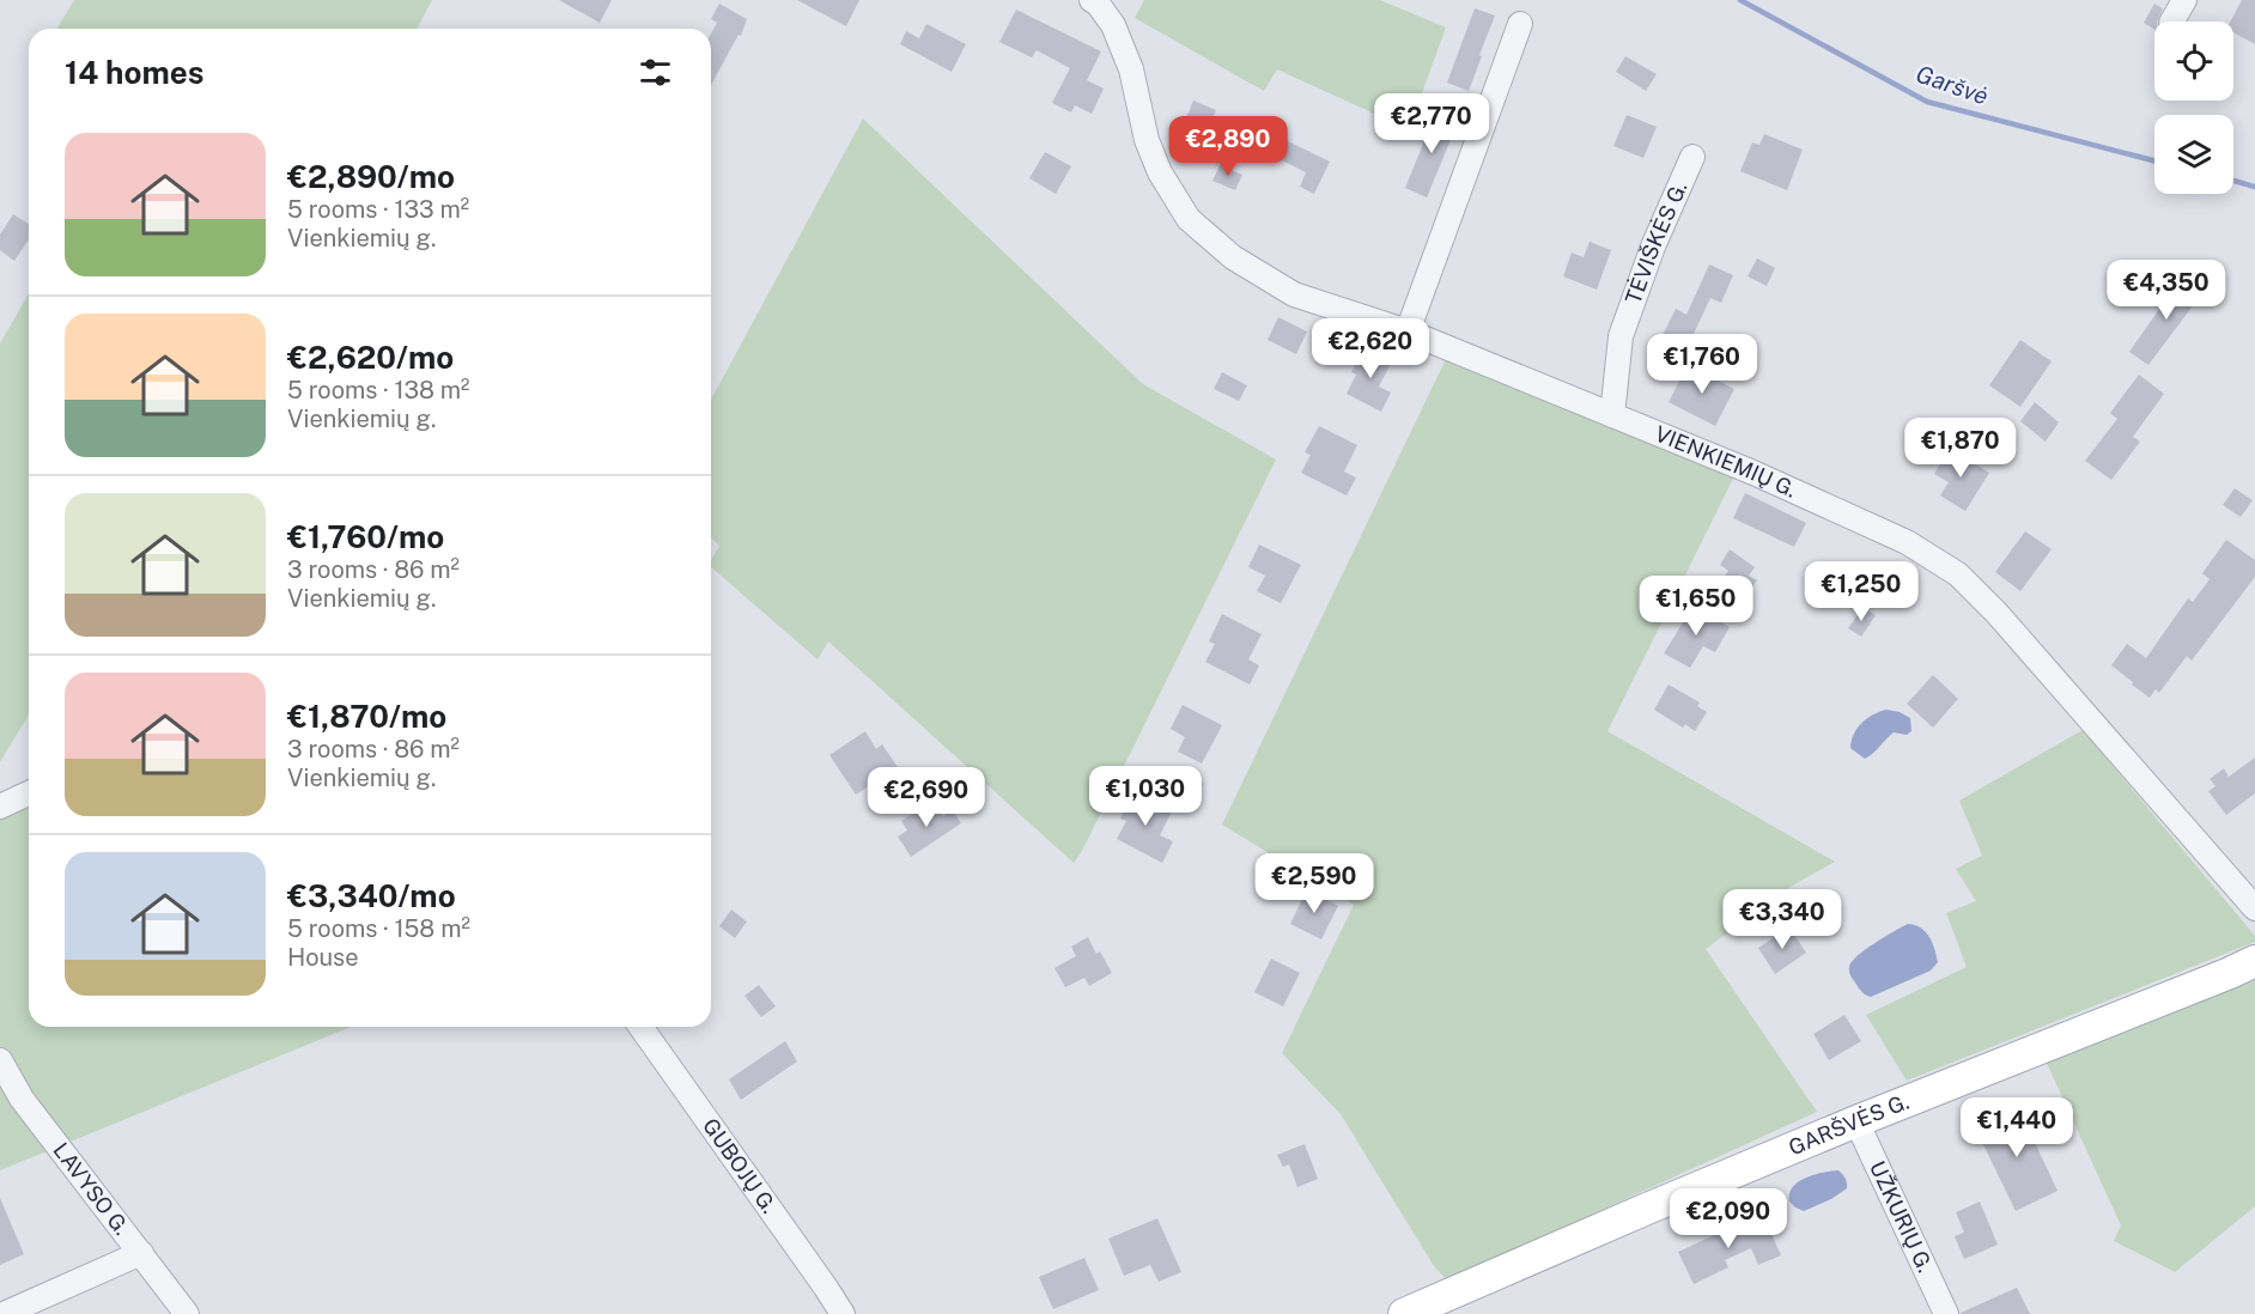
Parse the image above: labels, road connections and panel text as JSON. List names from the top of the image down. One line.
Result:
{"streets":{"main road":["GARŠVĖS G."],"street":["TĖVIŠKĖS G.","VIENKIEMIŲ G.","GUBOJŲ G.","LAVYSO G.","UŽKURIŲ G."]},"crossings":[["TĖVIŠKĖS G.","VIENKIEMIŲ G."],["GARŠVĖS G.","UŽKURIŲ G."]],"water":["Garšvė"],"page":{"heading":"14 homes","price":["€2,770","€2,890","€4,350","€2,620","€1,760","€1,870","€1,250","€1,650","€1,030","€2,690","€2,590","€3,340","€1,440","€2,090"],"list":[{"name":"€2,890/mo","note":"5 rooms · 133 m² · Vienkiemių g."},{"name":"€2,620/mo","note":"5 rooms · 138 m² · Vienkiemių g."},{"name":"€1,760/mo","note":"3 rooms · 86 m² · Vienkiemių g."},{"name":"€1,870/mo","note":"3 rooms · 86 m² · Vienkiemių g."},{"name":"€3,340/mo","note":"5 rooms · 158 m² · House"}]}}
